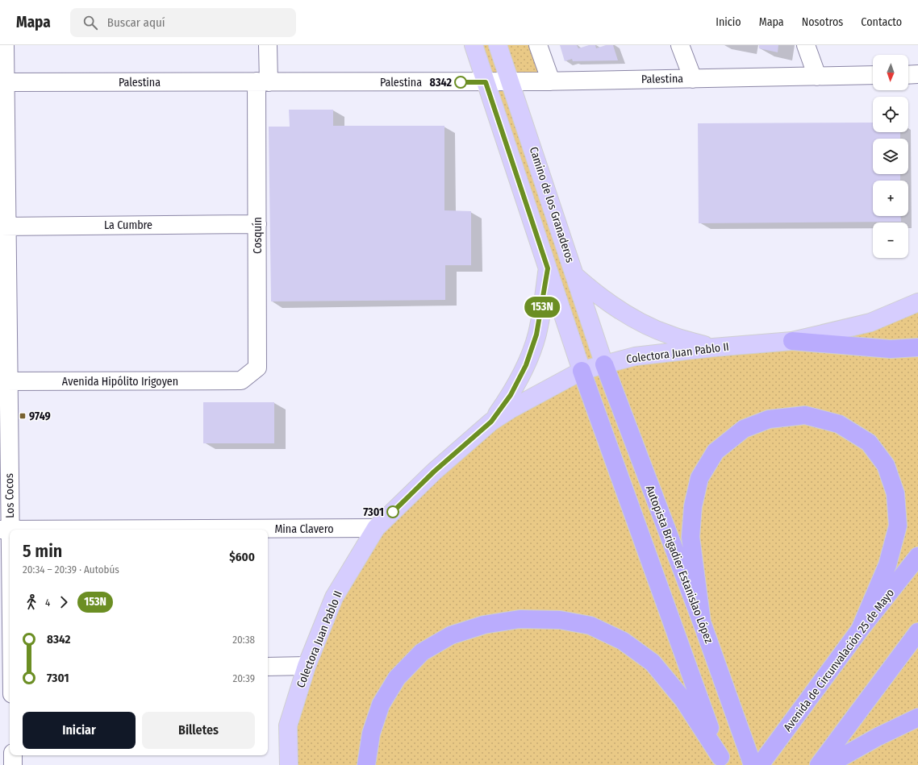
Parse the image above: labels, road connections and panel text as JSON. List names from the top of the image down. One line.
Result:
{"streets":{"highway":["Autopista Brigadier Estanislao López","Avenida de Circunvalación 25 de Mayo"],"main road":["Camino de los Granaderos","Colectora Juan Pablo II"],"street":["Palestina","La Cumbre","Cosquín","Avenida Hipólito Irigoyen","Los Cocos","Mina Clavero"]},"crossings":[["Palestina","Camino de los Granaderos"],["Palestina","Cosquín"],["Palestina","Los Cocos"],["Camino de los Granaderos","Colectora Juan Pablo II"],["Camino de los Granaderos","Autopista Brigadier Estanislao López"],["La Cumbre","Cosquín"],["La Cumbre","Los Cocos"],["Cosquín","Avenida Hipólito Irigoyen"],["Colectora Juan Pablo II","Mina Clavero"],["Colectora Juan Pablo II","Autopista Brigadier Estanislao López"],["Avenida Hipólito Irigoyen","Los Cocos"],["Los Cocos","Mina Clavero"]],"places":{"other":["8342","7301"],"transit":["9749"]},"lines":["bus line 153N"],"north":"bottom","page":{"header":"Mapa","search":"Buscar aquí","nav":["Inicio","Mapa","Nosotros","Contacto"],"on_map":"153N","map_buttons":["+","−"],"heading":["5 min","20:34 – 20:39 · Autobús","$600"],"legs":["4","153N"],"list":[{"name":"8342","value":"20:38"},{"name":"7301","value":"20:39"}],"buttons":["Iniciar","Billetes"]}}
